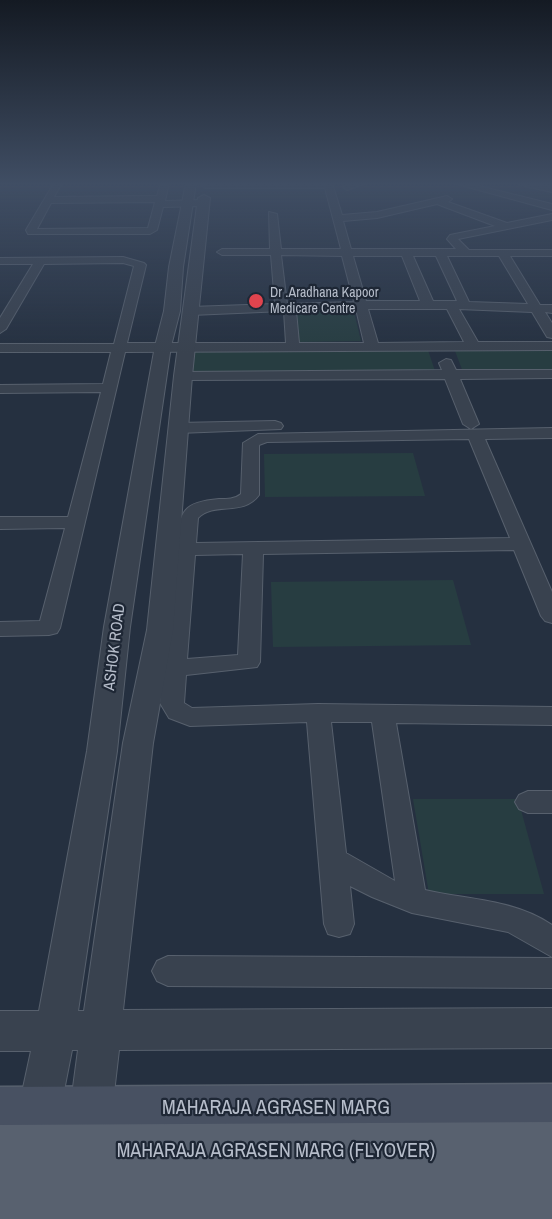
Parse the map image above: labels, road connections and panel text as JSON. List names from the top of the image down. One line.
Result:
{"streets":{"main road":["MAHARAJA AGRASEN MARG","MAHARAJA AGRASEN MARG (FLYOVER)"],"street":["ASHOK ROAD"]},"crossings":[["ASHOK ROAD","MAHARAJA AGRASEN MARG"]],"places":["Dr .Aradhana Kapoor Medicare Centre"]}
